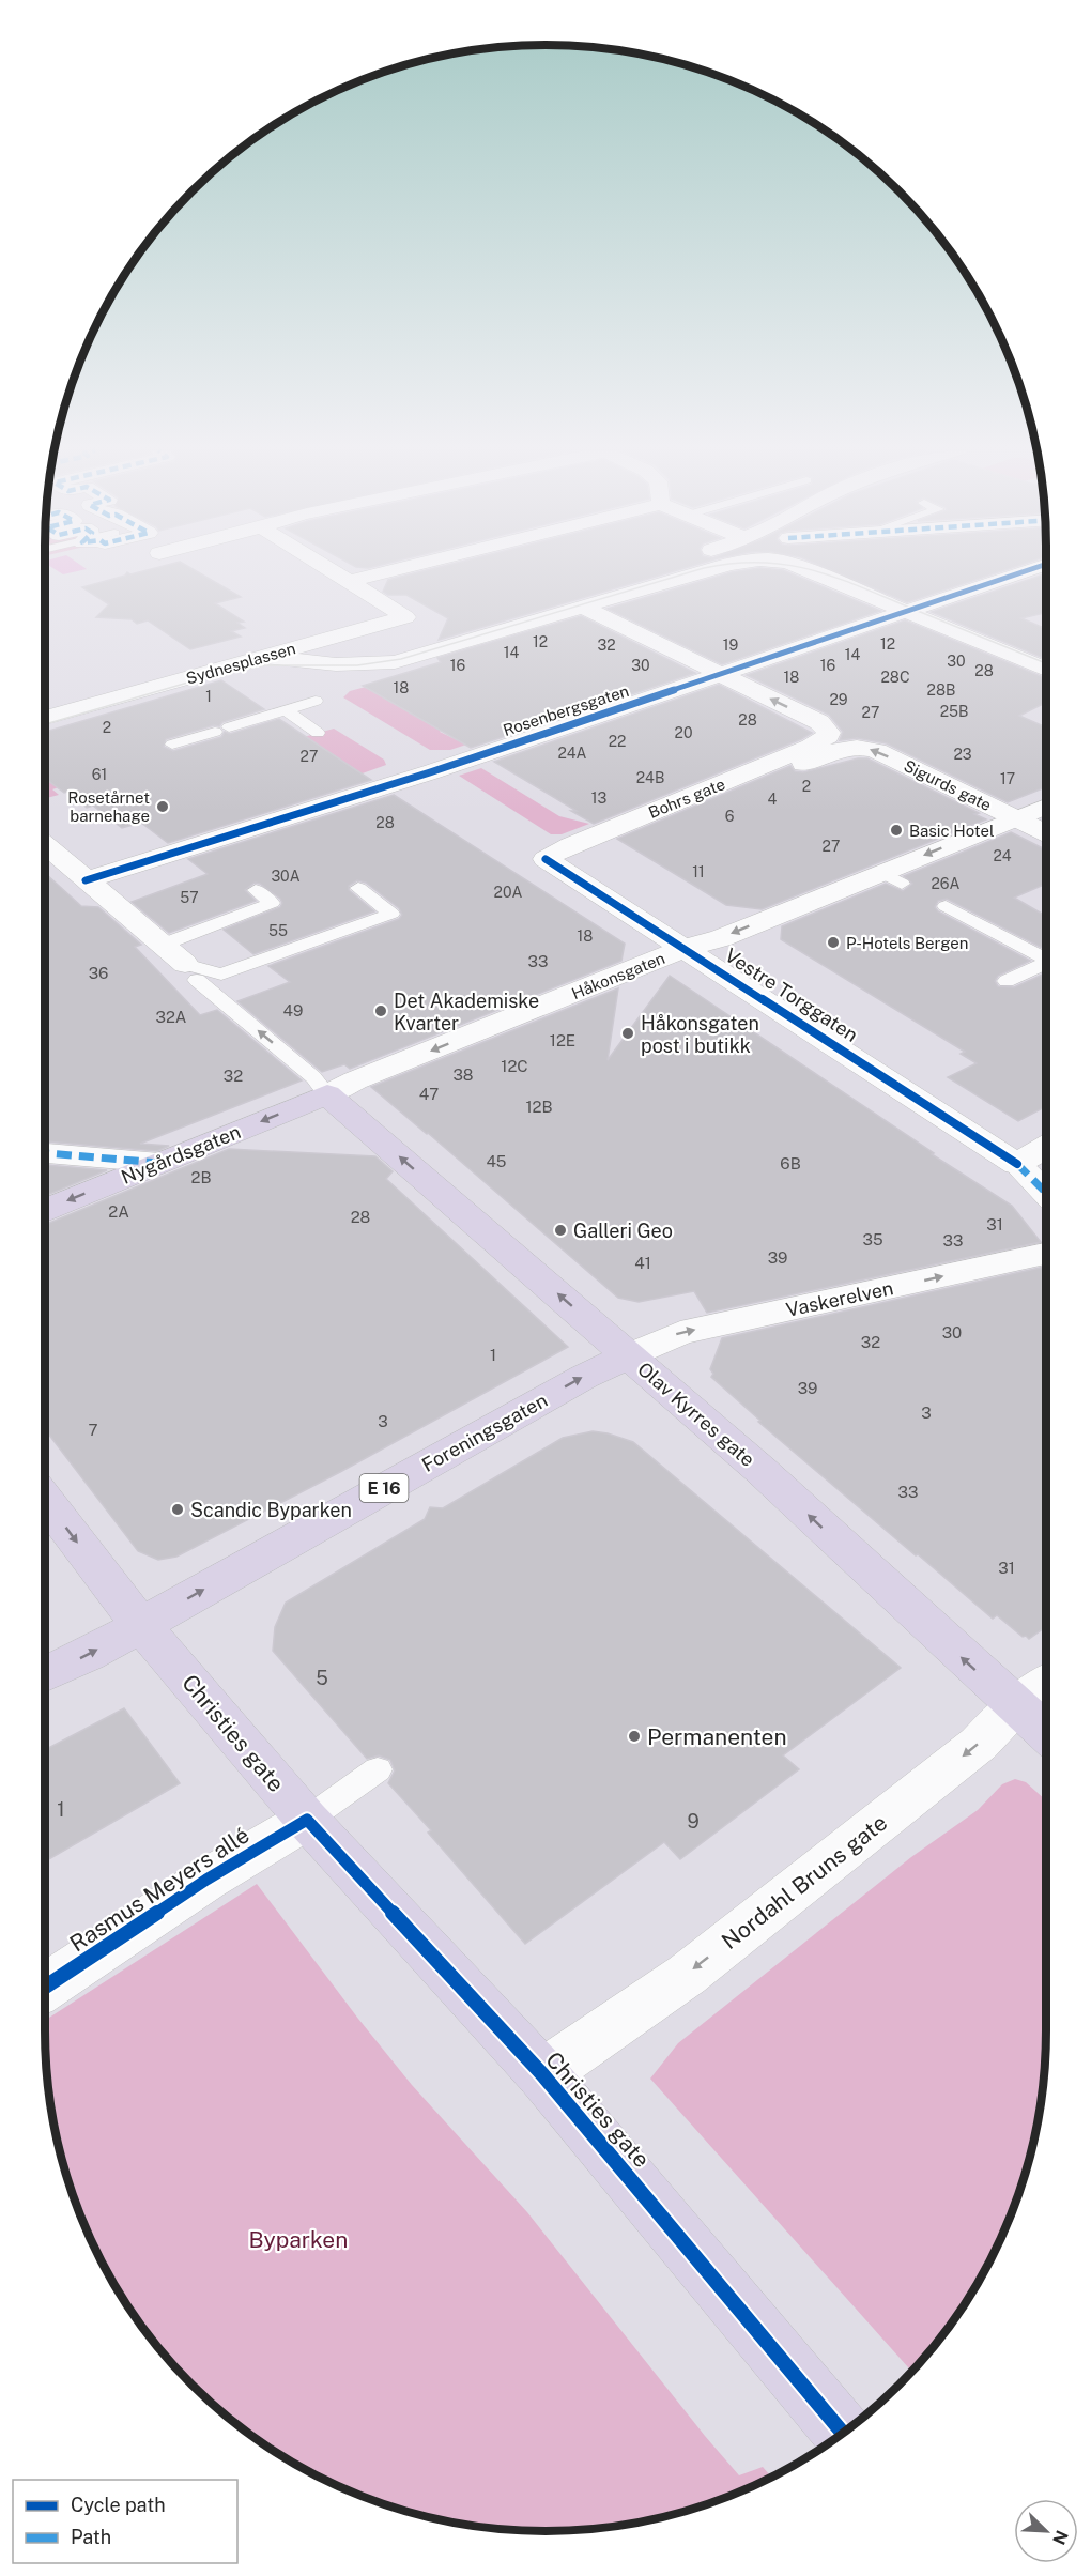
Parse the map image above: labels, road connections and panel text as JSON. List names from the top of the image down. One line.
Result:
{"streets":{"highway":["Nygårdsgaten","Olav Kyrres gate","Foreningsgaten","E 16","Christies gate"],"street":["Sydnesplassen","Rosenbergsgaten","Sigurds gate","Bohrs gate","Håkonsgaten","Vestre Torggaten","Vaskerelven","Nordahl Bruns gate","Rasmus Meyers allé"]},"crossings":[["Sigurds gate","Bohrs gate"],["Sigurds gate","Håkonsgaten"],["Bohrs gate","Vestre Torggaten"],["Håkonsgaten","Vestre Torggaten"],["Håkonsgaten","Nygårdsgaten"],["Håkonsgaten","Olav Kyrres gate"],["Nygårdsgaten","Olav Kyrres gate"],["Vaskerelven","Olav Kyrres gate"],["Vaskerelven","Foreningsgaten"],["Olav Kyrres gate","Foreningsgaten"],["Olav Kyrres gate","Nordahl Bruns gate"],["Foreningsgaten","E 16"],["Foreningsgaten","Christies gate"],["E 16","Christies gate"],["Christies gate","Nordahl Bruns gate"],["Christies gate","Rasmus Meyers allé"]],"one_way":["Håkonsgaten","Nygårdsgaten","Vaskerelven","Olav Kyrres gate","Foreningsgaten","Nordahl Bruns gate"],"parks":["Byparken"],"places":["Rosetårnet barnehage","Basic Hotel","P-Hotels Bergen","Det Akademiske Kvarter","Håkonsgaten post i butikk","Galleri Geo","Scandic Byparken","Permanenten"],"house_numbers":["12","12","32","19","14","14","30","16","30","16","28","18","28C","18","28B","1","29","25B","27","28","2","20","22","24A","23","27","61","24B","17","2","13","4","6","28","27","24","11","30A","26A","20A","57","55","18","33","36","49","32A","12E","12C","38","32","47","12B","45","6B","2B","2A","28","31","35","33","39","41","30","32","1","39","3","3","7","33","31","5","1","9"],"legend":["Cycle path","Path"],"north":"bottom right"}
